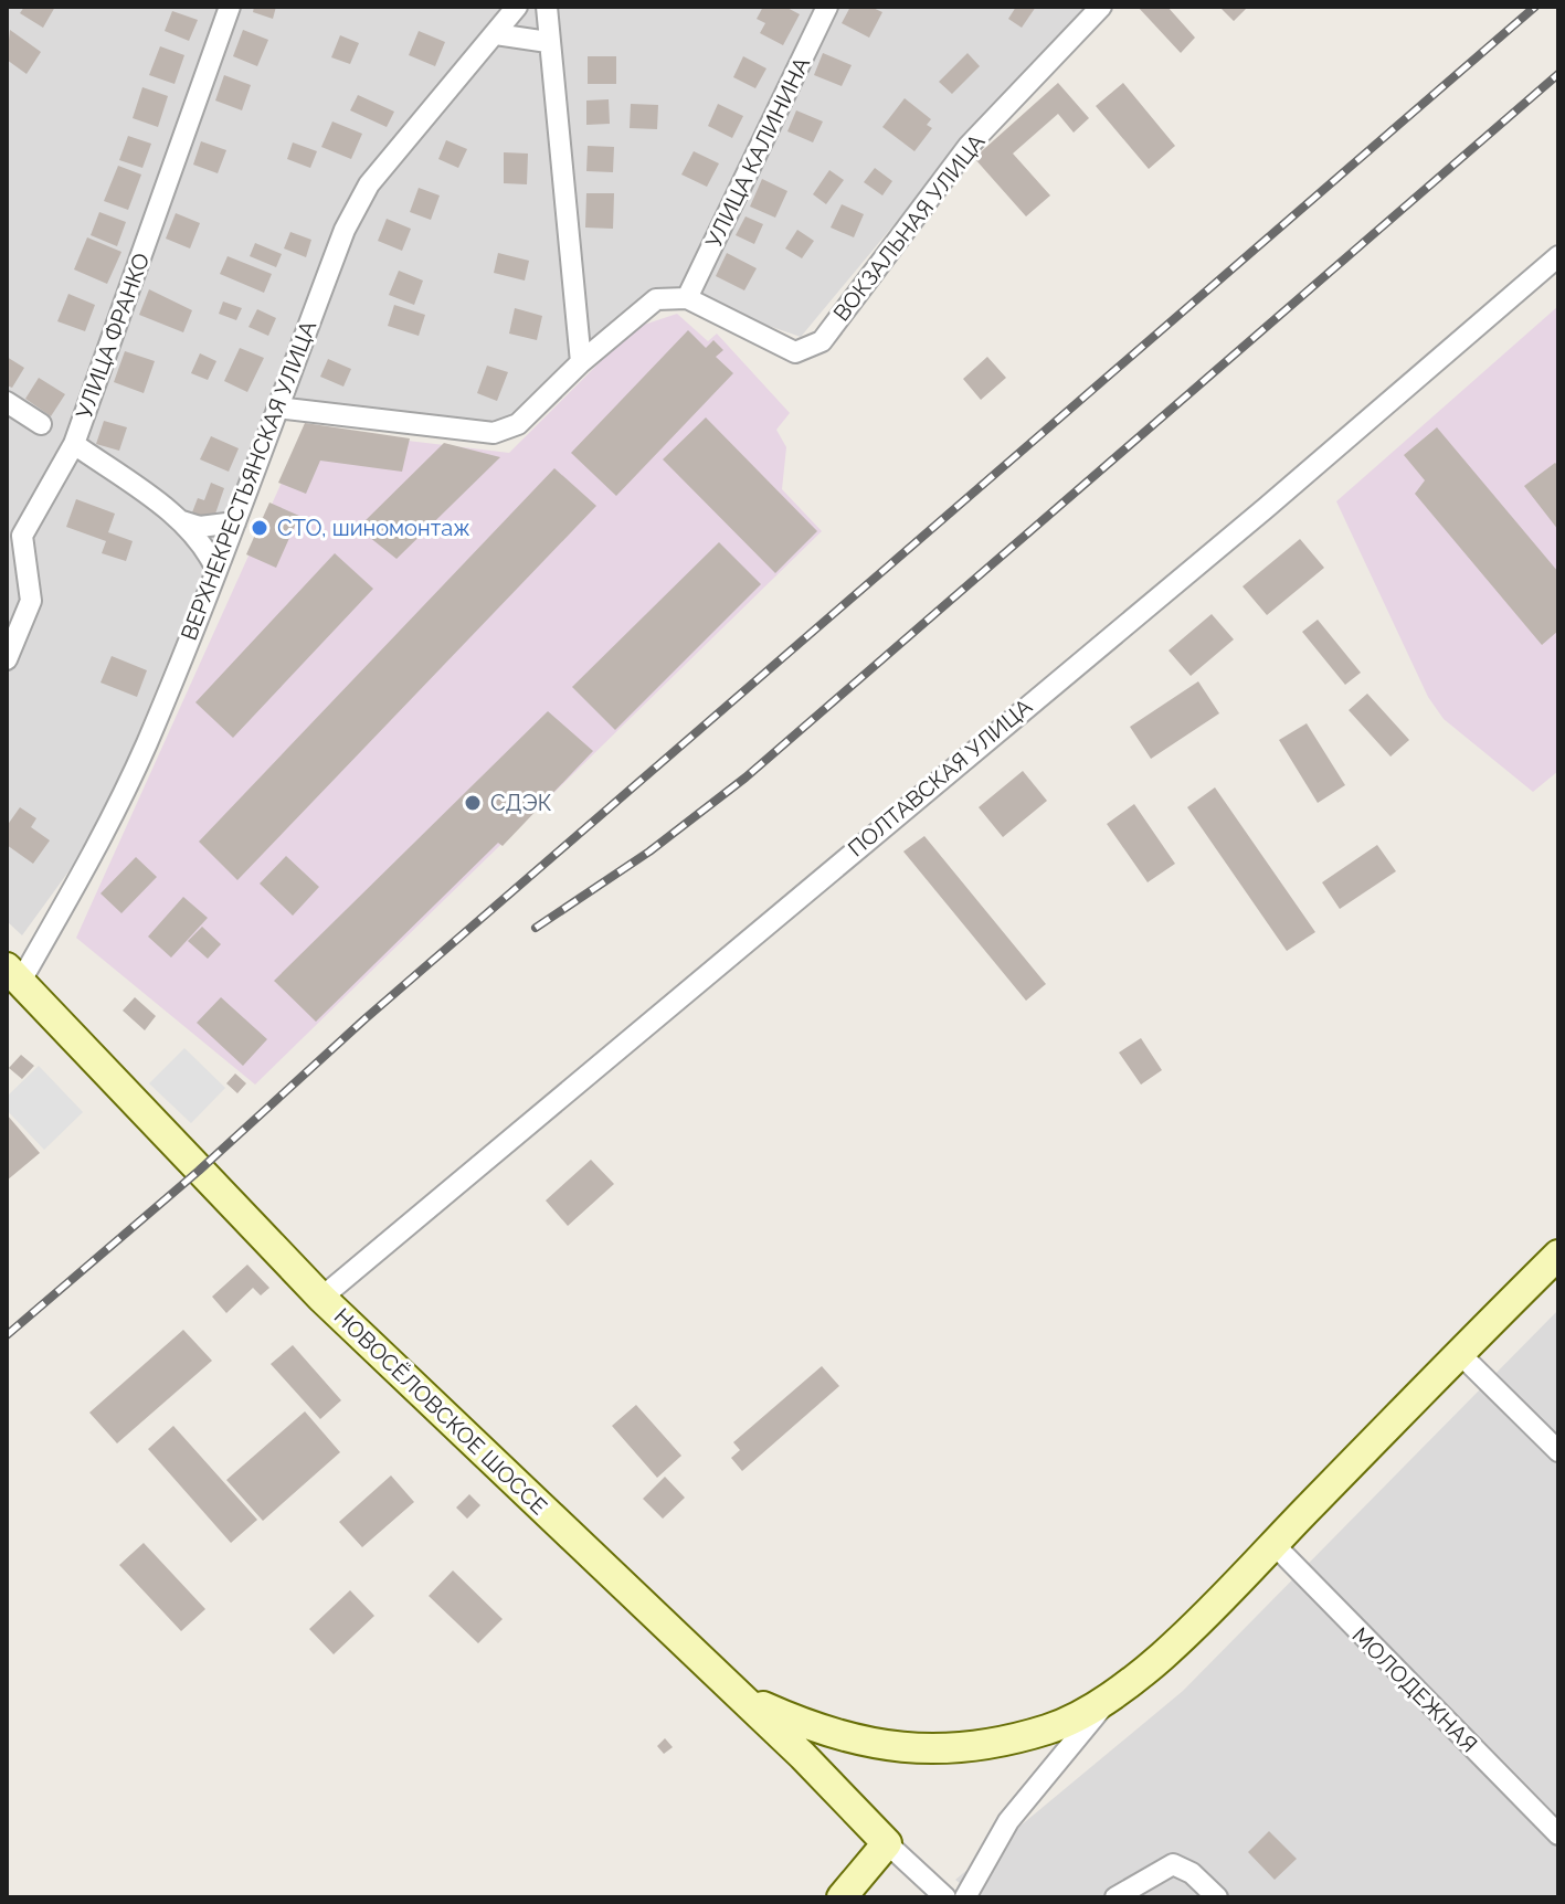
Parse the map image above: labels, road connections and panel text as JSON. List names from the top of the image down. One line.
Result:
{"streets":{"main road":["НОВОСЁЛОВСКОЕ ШОССЕ"],"street":["УЛИЦА КАЛИНИНА","ВОКЗАЛЬНАЯ УЛИЦА","УЛИЦА ФРАНКО","ВЕРХНЕКРЕСТЬЯНСКАЯ УЛИЦА","ПОЛТАВСКАЯ УЛИЦА","МОЛОДЕЖНАЯ"]},"crossings":[["УЛИЦА КАЛИНИНА","ВОКЗАЛЬНАЯ УЛИЦА"],["ВЕРХНЕКРЕСТЬЯНСКАЯ УЛИЦА","НОВОСЁЛОВСКОЕ ШОССЕ"],["ПОЛТАВСКАЯ УЛИЦА","НОВОСЁЛОВСКОЕ ШОССЕ"]],"places":["СТО, шиномонтаж","СДЭК"]}
